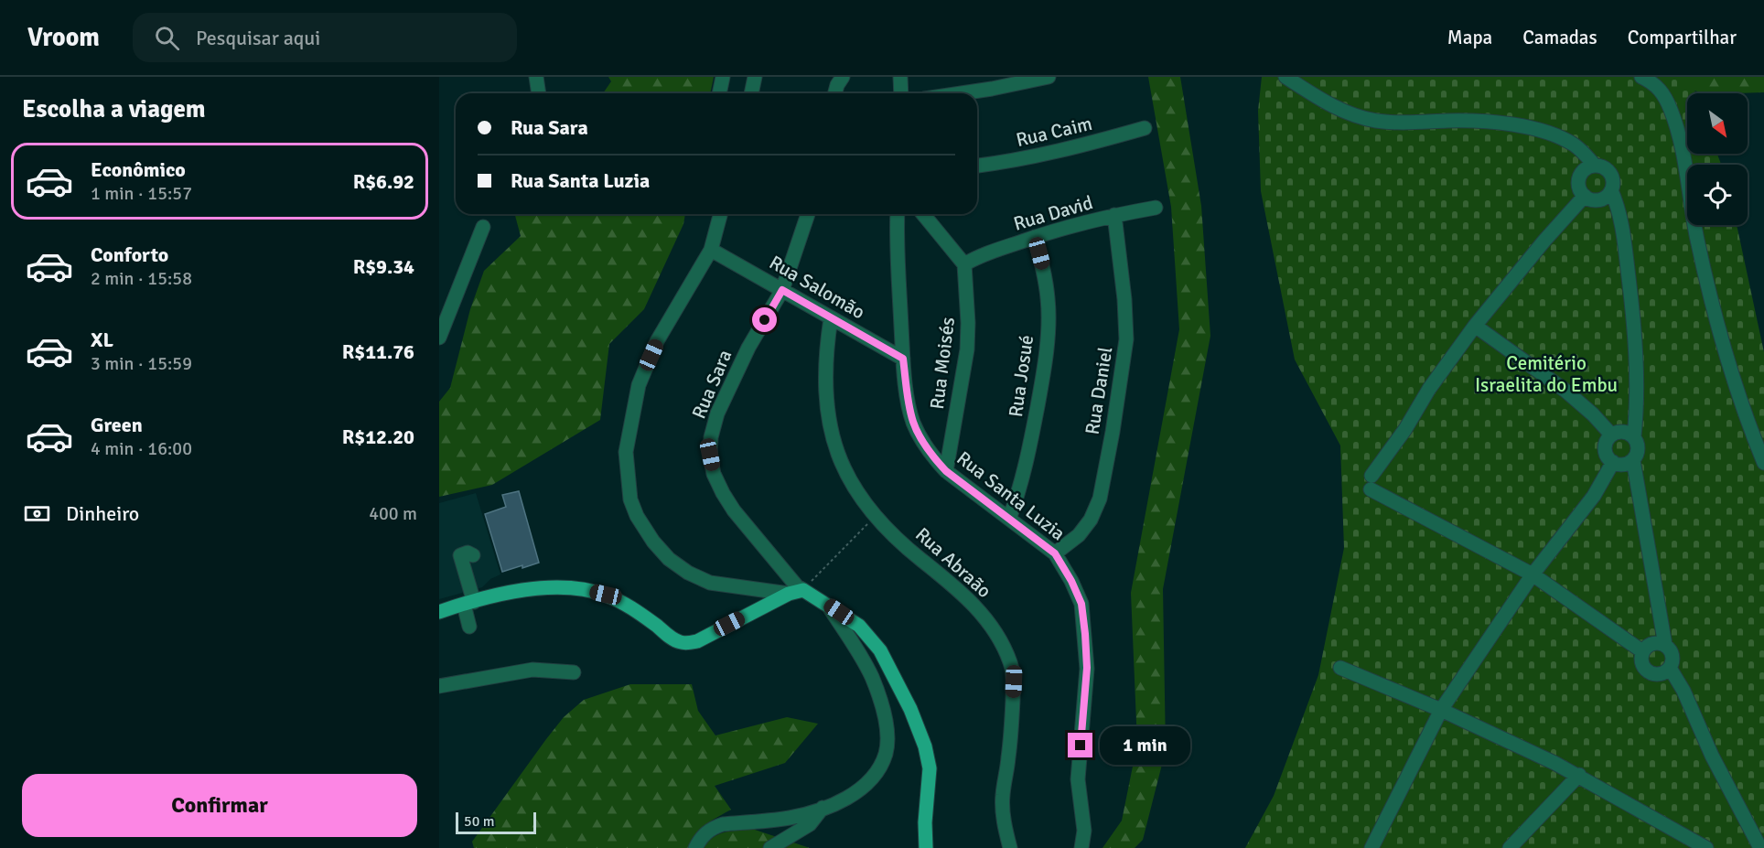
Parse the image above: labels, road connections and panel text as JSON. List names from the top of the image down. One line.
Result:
{"streets":{"street":["Rua Caim","Rua David","Rua Salomão","Rua Moisés","Rua Josué","Rua Sara","Rua Daniel","Rua Santa Luzia","Rua Abraão"]},"crossings":[["Rua David","Rua Moisés"],["Rua David","Rua Josué"],["Rua David","Rua Daniel"],["Rua Salomão","Rua Sara"],["Rua Salomão","Rua Santa Luzia"],["Rua Salomão","Rua Abraão"],["Rua Moisés","Rua Santa Luzia"],["Rua Josué","Rua Santa Luzia"],["Rua Daniel","Rua Santa Luzia"]],"parks":["Cemitério Israelita do Embu"],"scale_bar":"50 m","north":"bottom right","page":{"header":"Vroom","search":"Pesquisar aqui","nav":["Mapa","Camadas","Compartilhar"],"heading":"Escolha a viagem","banner":["Rua Sara","Rua Santa Luzia"],"list":[{"name":"Econômico","note":"1 min · 15:57","value":"R$6.92"},{"name":"Conforto","note":"2 min · 15:58","value":"R$9.34"},{"name":"XL","note":"3 min · 15:59","value":"R$11.76"},{"name":"Green","note":"4 min · 16:00","value":"R$12.20"}],"pay":["Dinheiro","400 m"],"bubble":"1 min","buttons":"Confirmar","scale":"50 m"}}
